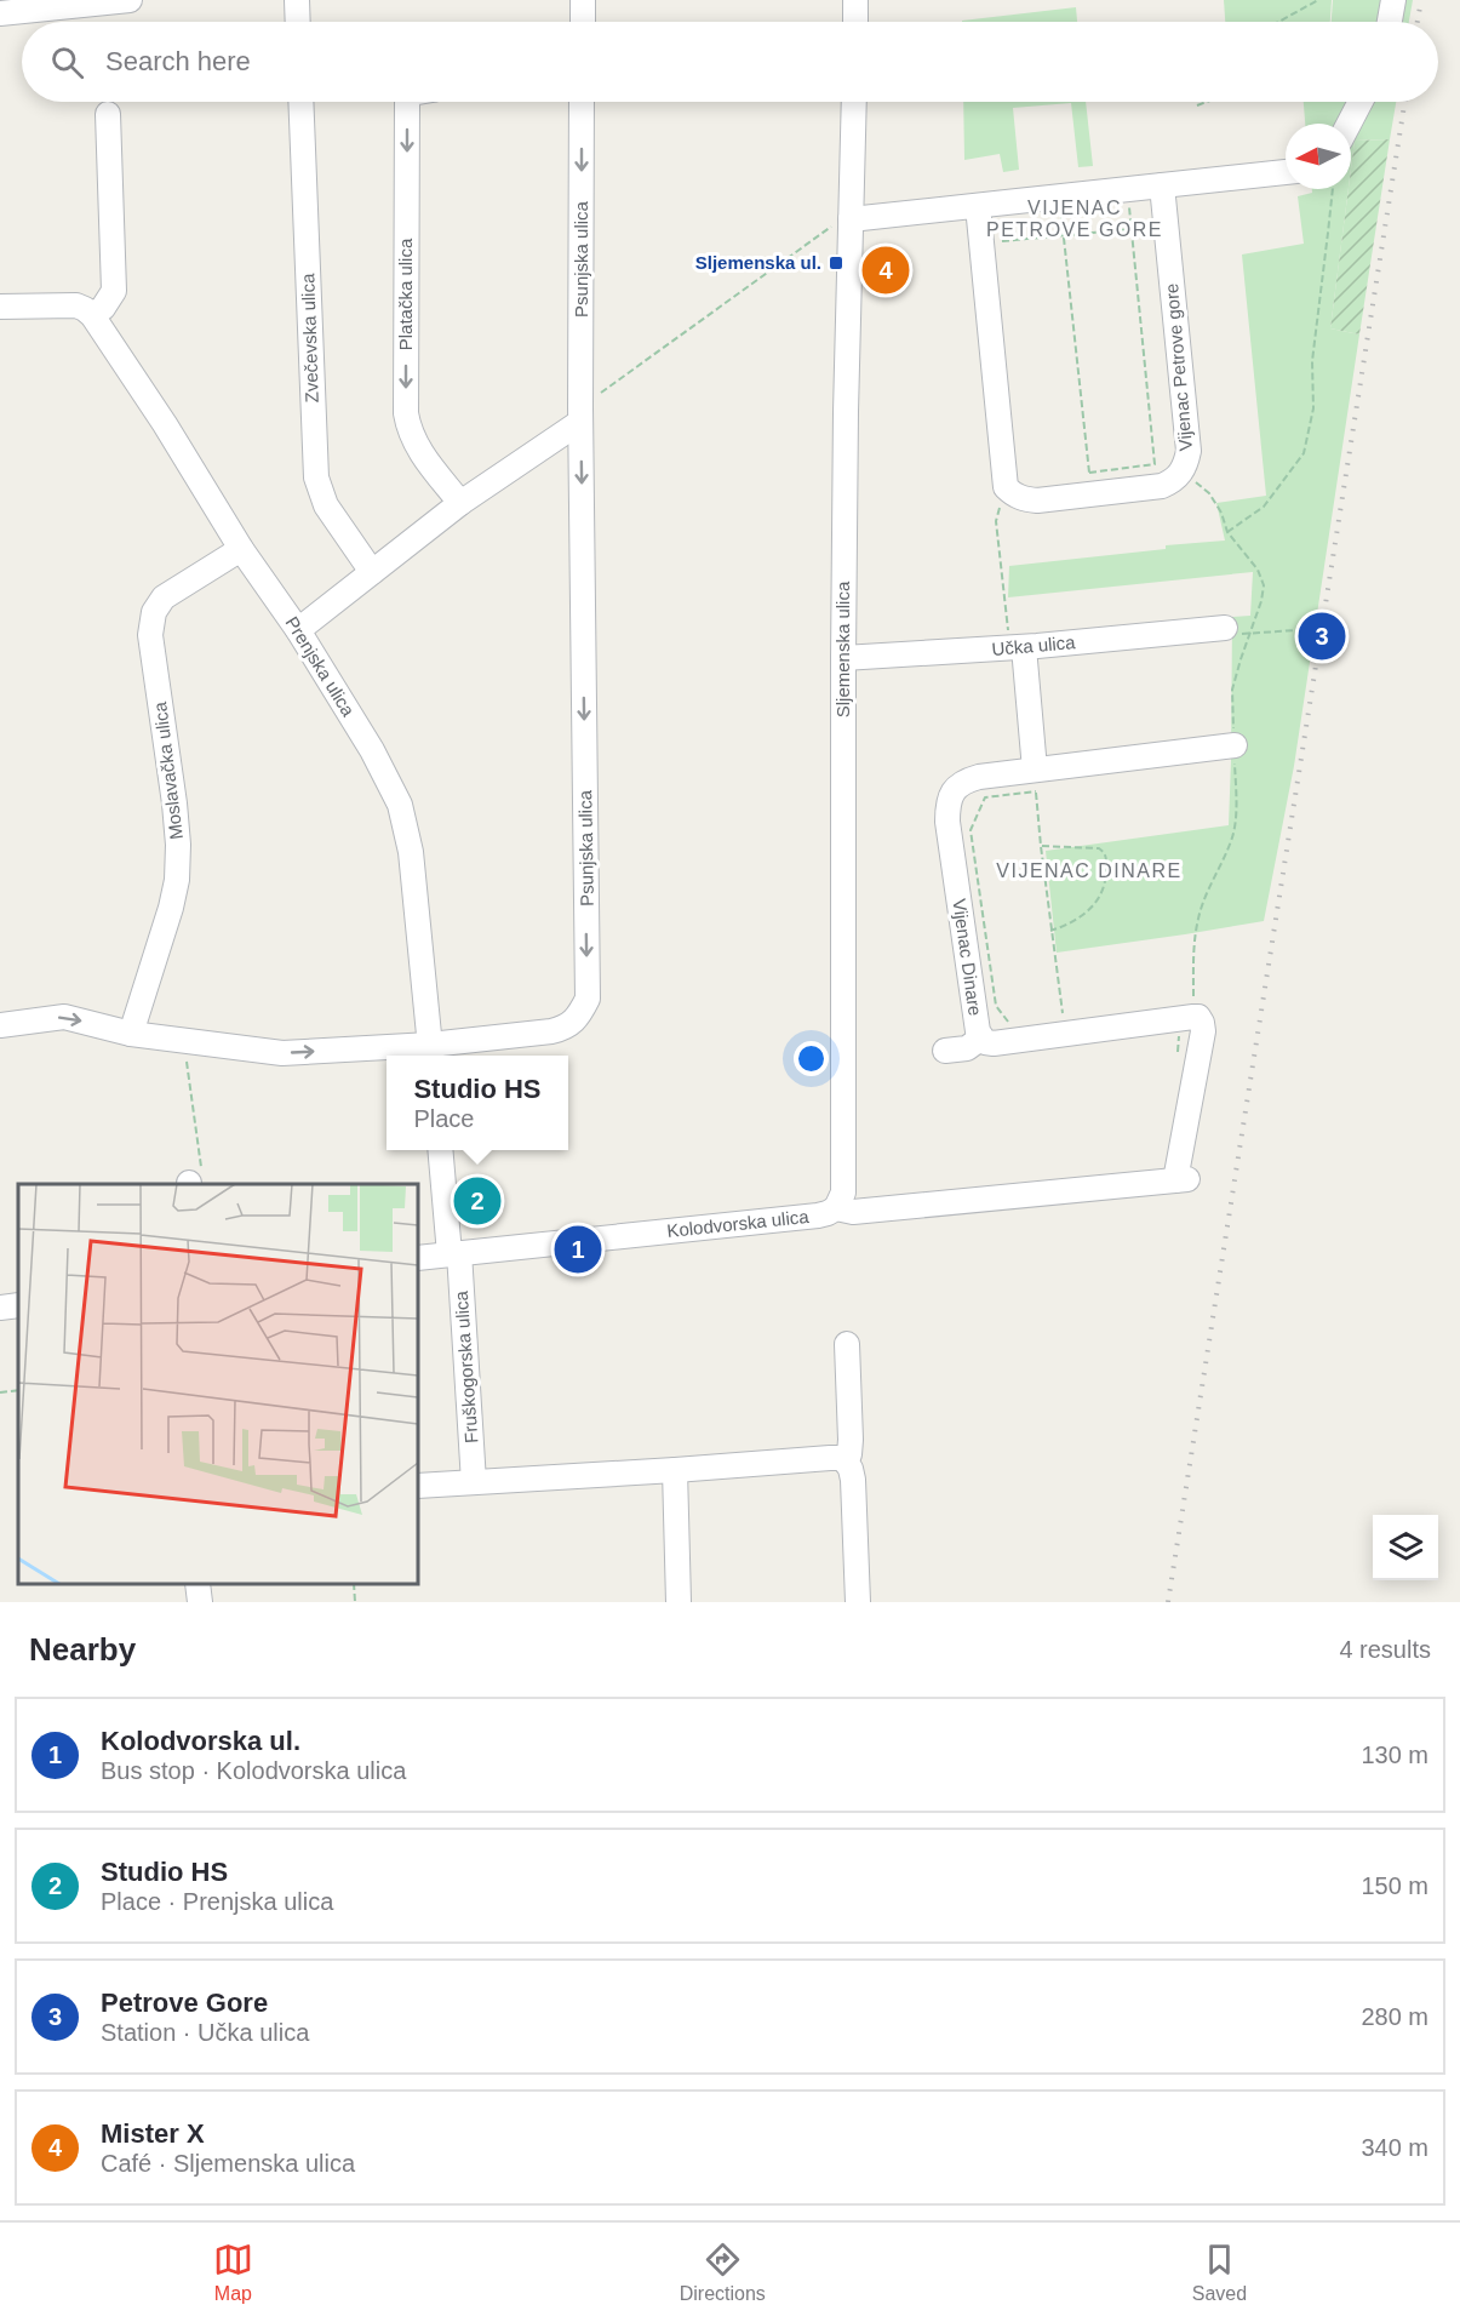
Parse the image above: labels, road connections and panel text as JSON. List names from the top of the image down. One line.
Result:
{"streets":{"street":["Psunjska ulica","Platačka ulica","Zvečevska ulica","Vijenac Petrove gore","Učka ulica","Sljemenska ulica","Prenjska ulica","Moslavačka ulica","Vijenac Dinare","Kolodvorska ulica","Fruškogorska ulica"]},"crossings":[["Psunjska ulica","Prenjska ulica"],["Psunjska ulica","Moslavačka ulica"],["Učka ulica","Sljemenska ulica"],["Sljemenska ulica","Kolodvorska ulica"],["Prenjska ulica","Moslavačka ulica"],["Vijenac Dinare","Kolodvorska ulica"],["Kolodvorska ulica","Fruškogorska ulica"]],"one_way":["Platačka ulica"],"districts":["VIJENAC PETROVE GORE","VIJENAC DINARE"],"places":{"transit":["Sljemenska ul."]},"north":"left","page":{"search":"Search here","pins":["4","3","2","1"],"popup":["Studio HS","Place"],"heading":["Nearby","4 results"],"list":[{"mark":"1","name":"Kolodvorska ul.","note":"Bus stop · Kolodvorska ulica","value":"130 m"},{"mark":"2","name":"Studio HS","note":"Place · Prenjska ulica","value":"150 m"},{"mark":"3","name":"Petrove Gore","note":"Station · Učka ulica","value":"280 m"},{"mark":"4","name":"Mister X","note":"Café · Sljemenska ulica","value":"340 m"}],"nav":["Map","Directions","Saved"]}}
